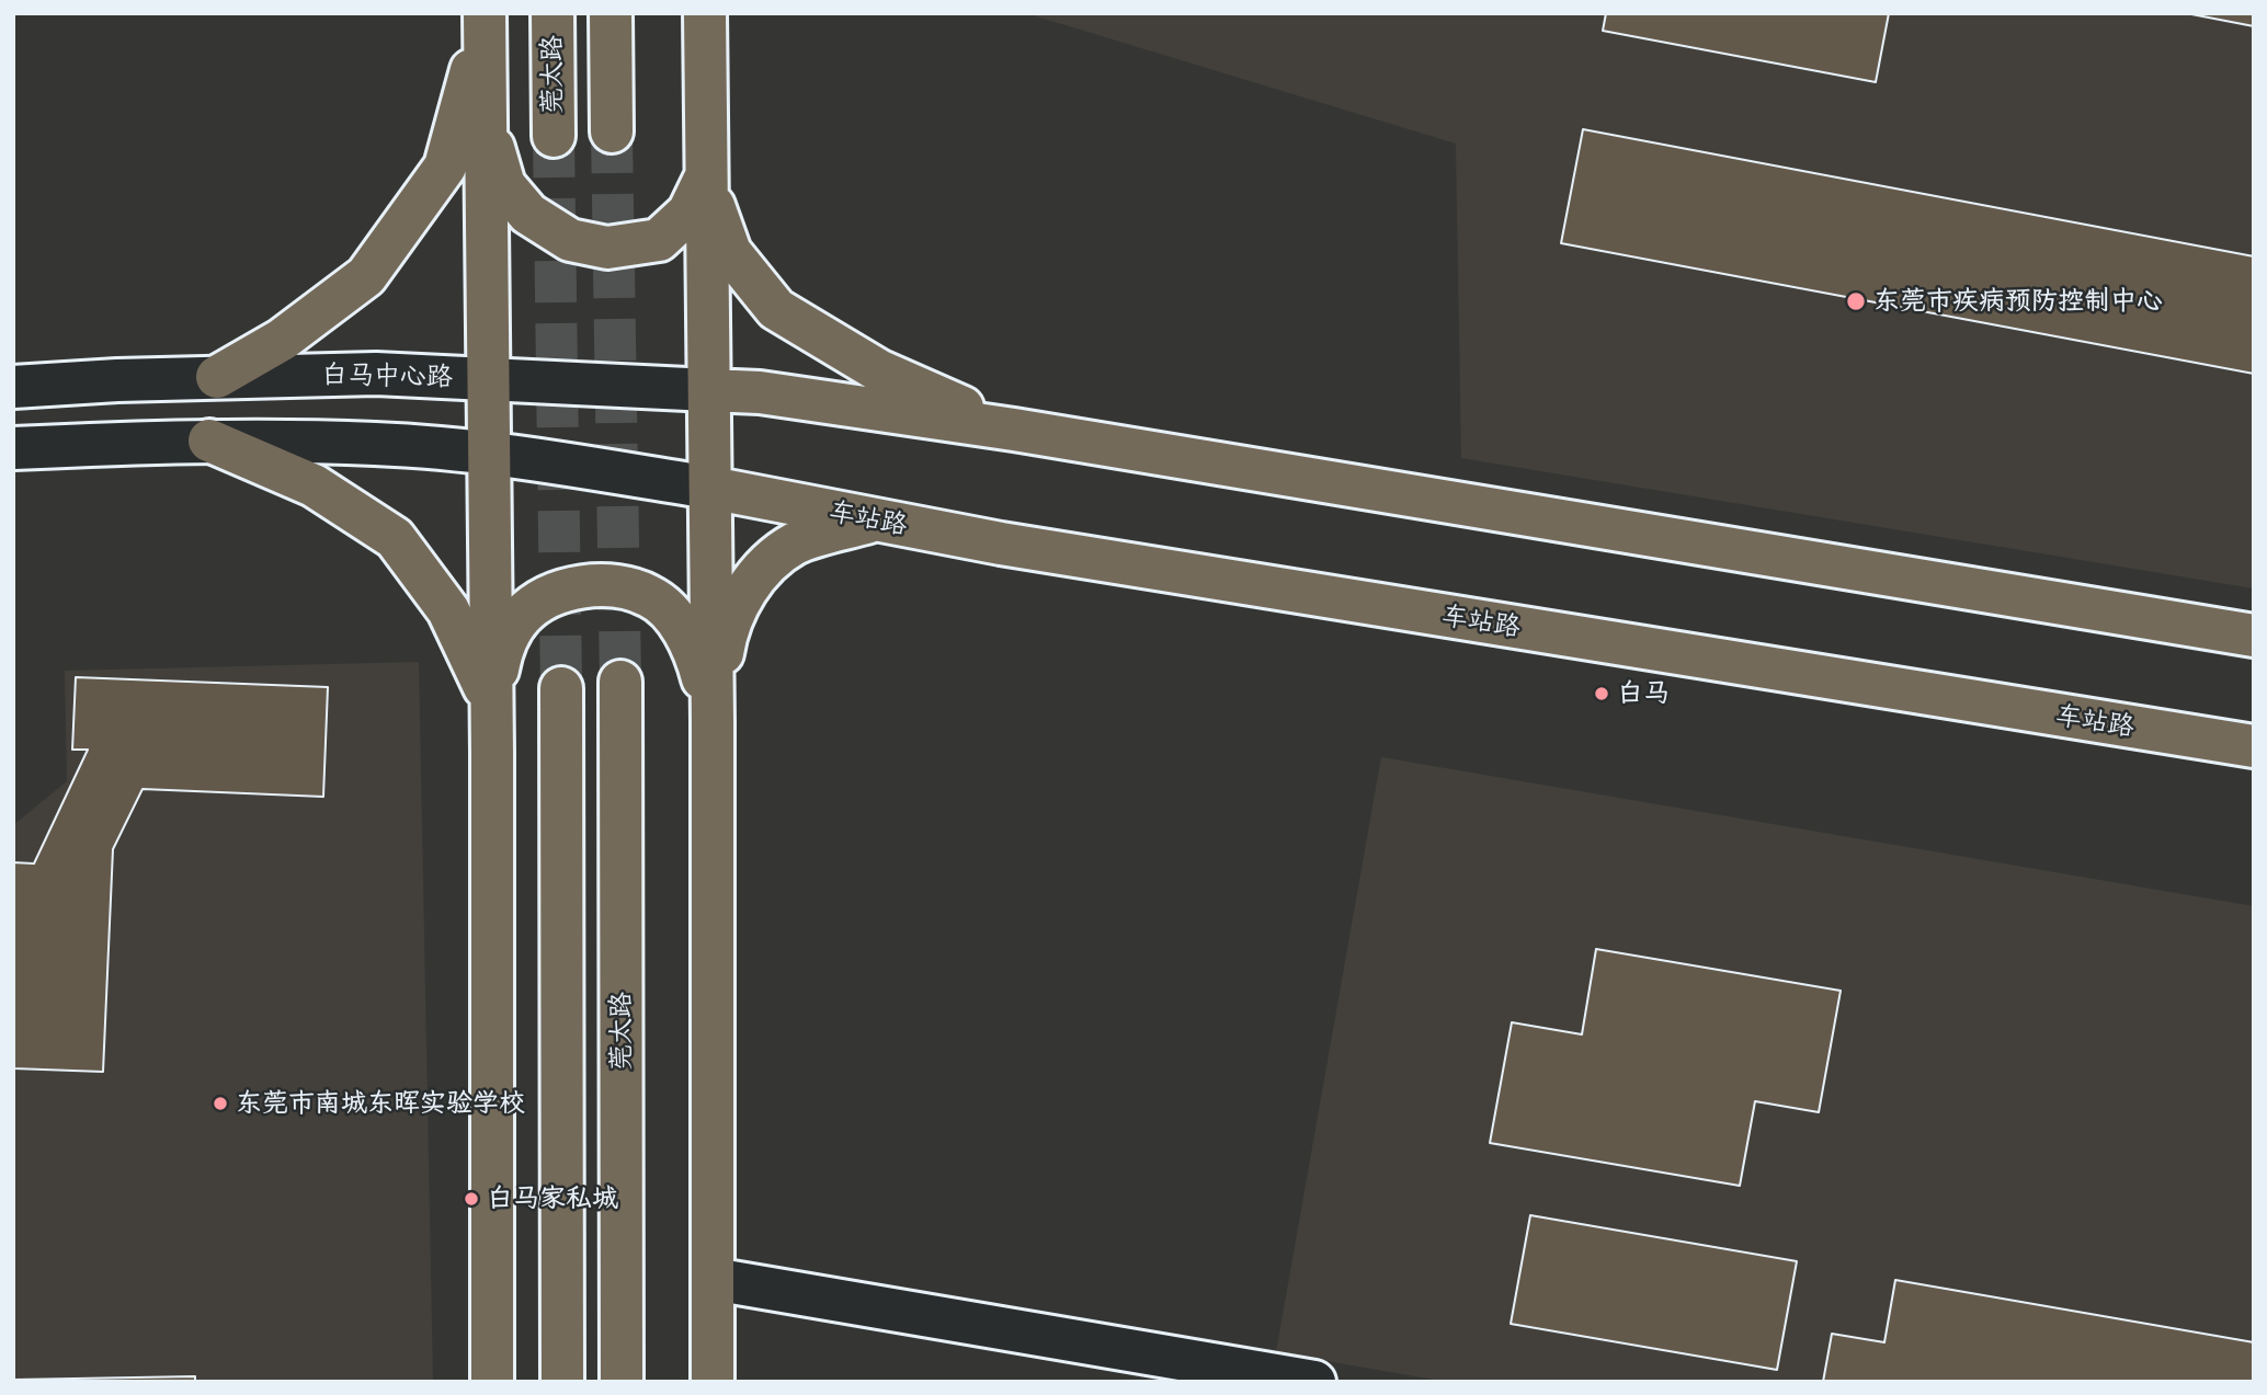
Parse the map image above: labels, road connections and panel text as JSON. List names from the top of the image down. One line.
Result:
{"streets":{"main road":["莞太路","白马中心路","车站路"]},"places":["东莞市疾病预防控制中心","白马","东莞市南城东晖实验学校","白马家私城"]}
